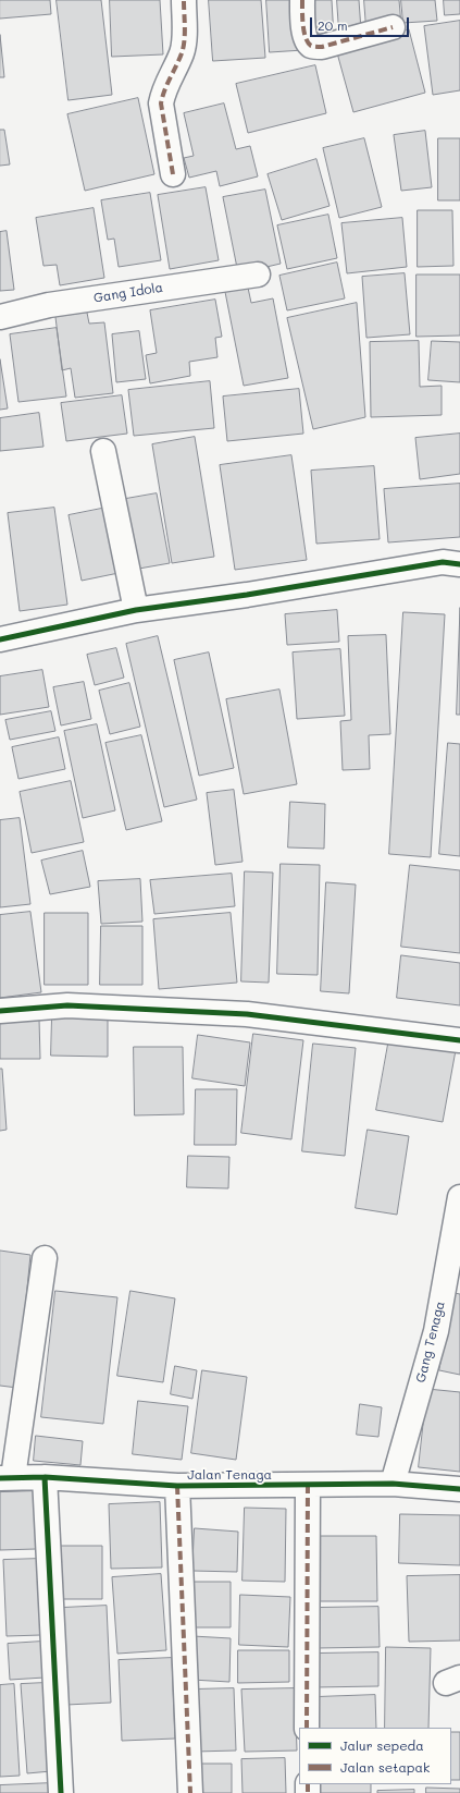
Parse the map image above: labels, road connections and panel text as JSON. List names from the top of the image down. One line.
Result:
{"streets":{"street":["Gang Idola","Gang Tenaga","Jalan Tenaga"]},"crossings":[["Gang Tenaga","Jalan Tenaga"]],"legend":["Jalur sepeda","Jalan setapak"],"scale_bar":"20 m"}
